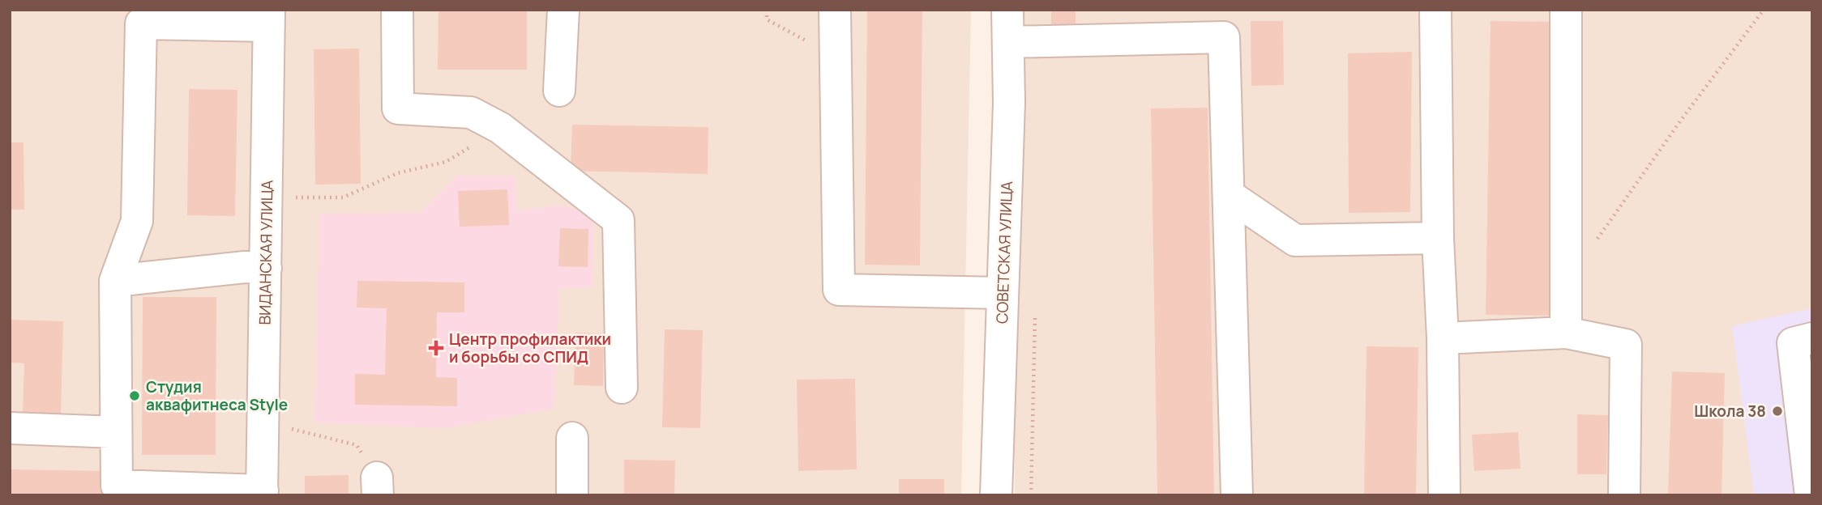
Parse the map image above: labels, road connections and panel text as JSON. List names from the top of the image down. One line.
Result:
{"streets":{"street":["ВИДАНСКАЯ УЛИЦА","СОВЕТСКАЯ УЛИЦА"]},"places":{"health":["Центр профилактики и борьбы со СПИД"],"other":["Студия аквафитнеса Style","Школа 38"]}}
